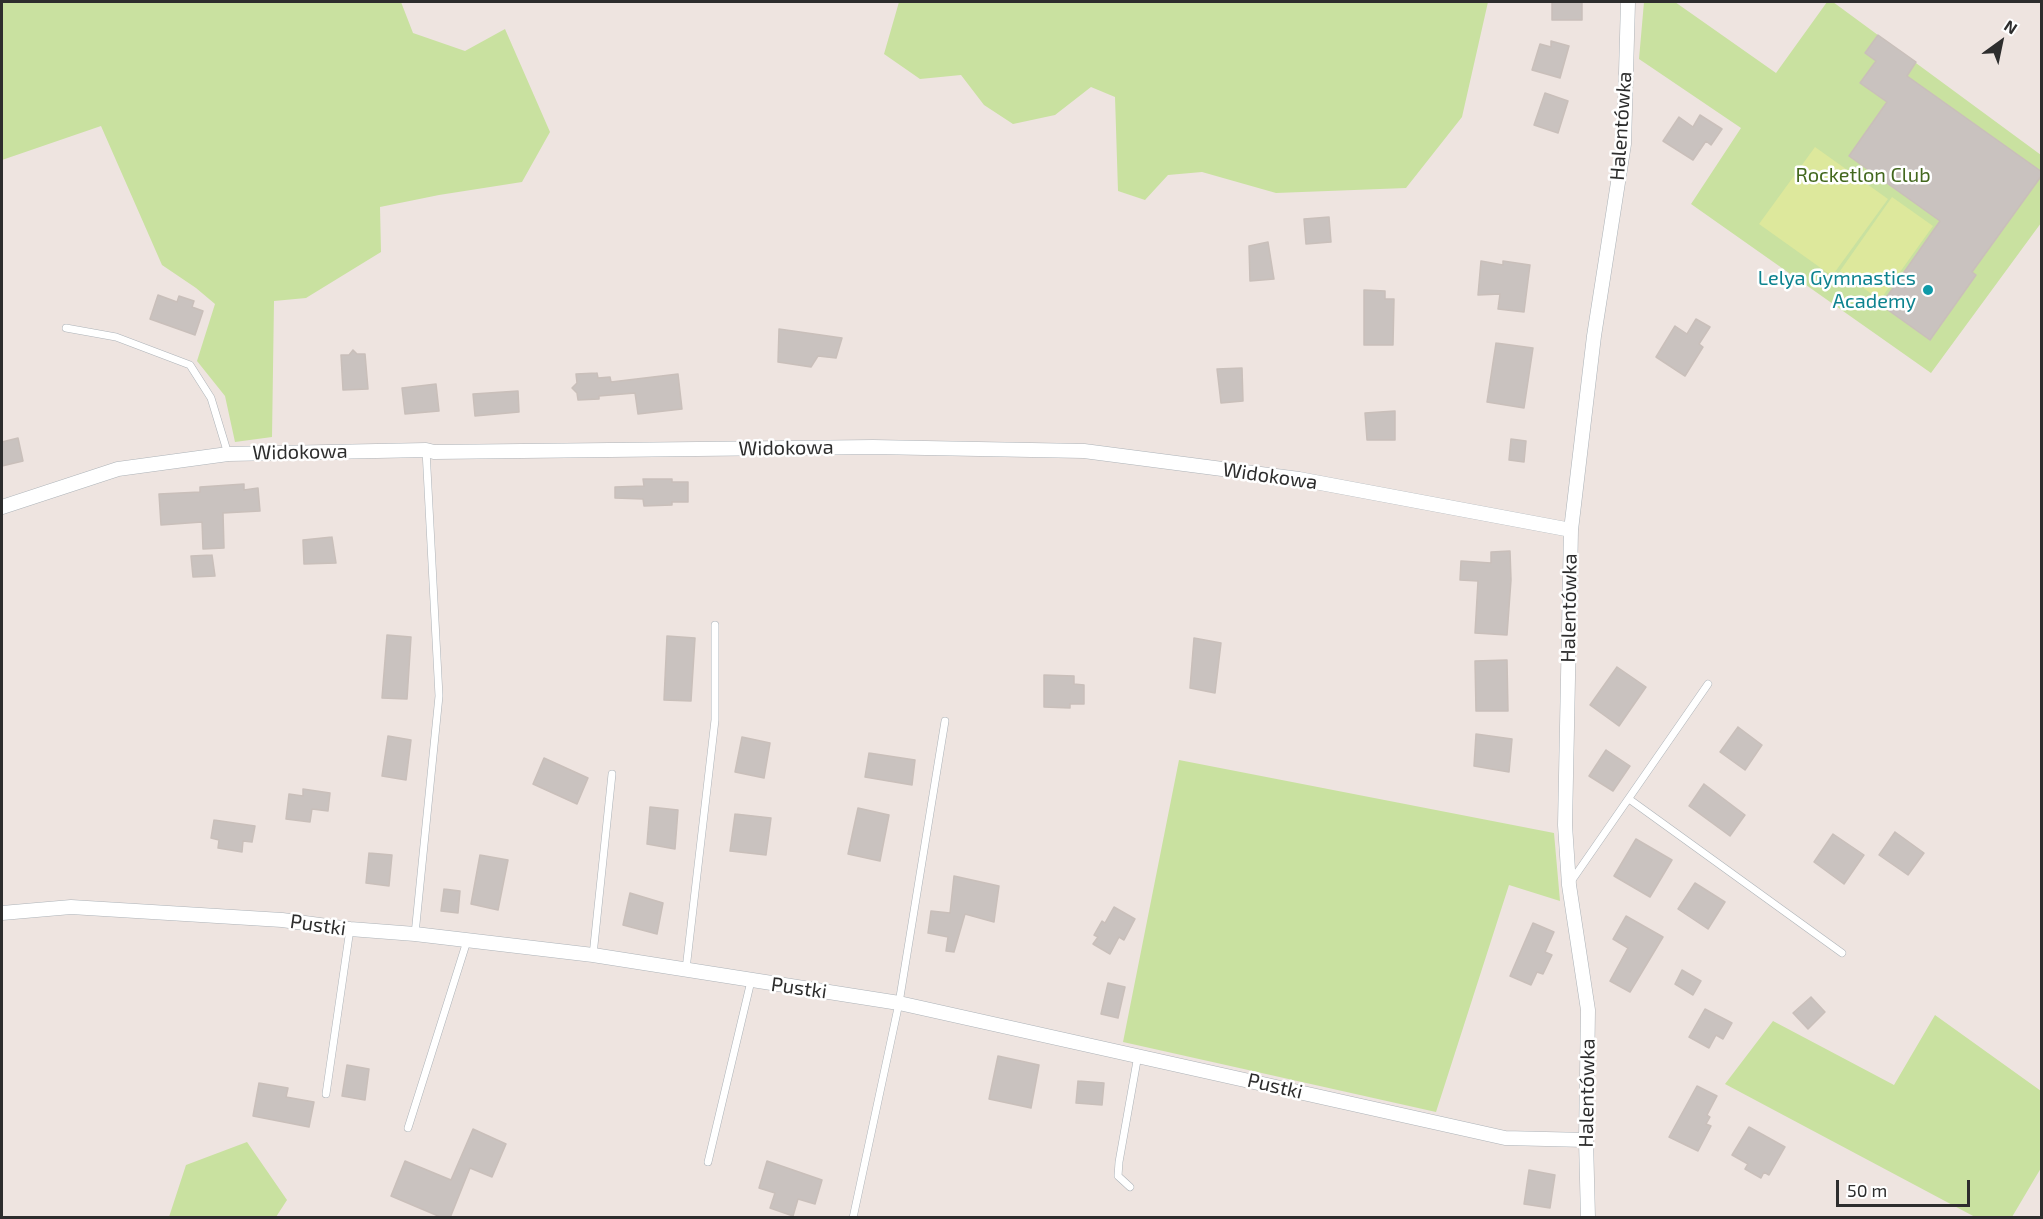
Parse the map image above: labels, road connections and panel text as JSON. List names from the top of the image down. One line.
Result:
{"streets":{"street":["Halentówka","Widokowa","Pustki"]},"crossings":[["Halentówka","Widokowa"],["Halentówka","Pustki"]],"parks":["Rocketlon Club"],"places":["Lelya Gymnastics Academy"],"scale_bar":"50 m","north":"top right"}
